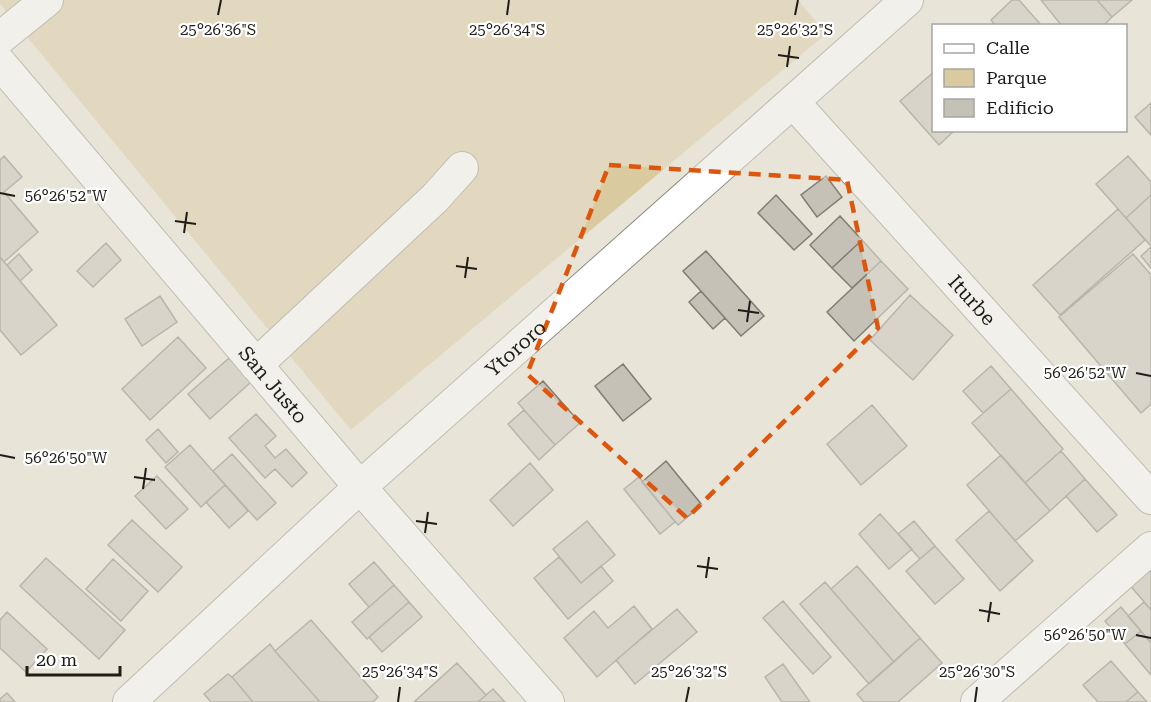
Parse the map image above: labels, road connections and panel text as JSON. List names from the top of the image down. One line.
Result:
{"streets":{"street":["Iturbe","Ytororo","San Justo"]},"crossings":[["Iturbe","Ytororo"],["Ytororo","San Justo"]],"legend":["Calle","Parque","Edificio"],"scale_bar":"20 m","coordinates":["25°26'36\"S","25°26'34\"S","25°26'32\"S","56°26'52\"W","56°26'50\"W","25°26'30\"S"]}
